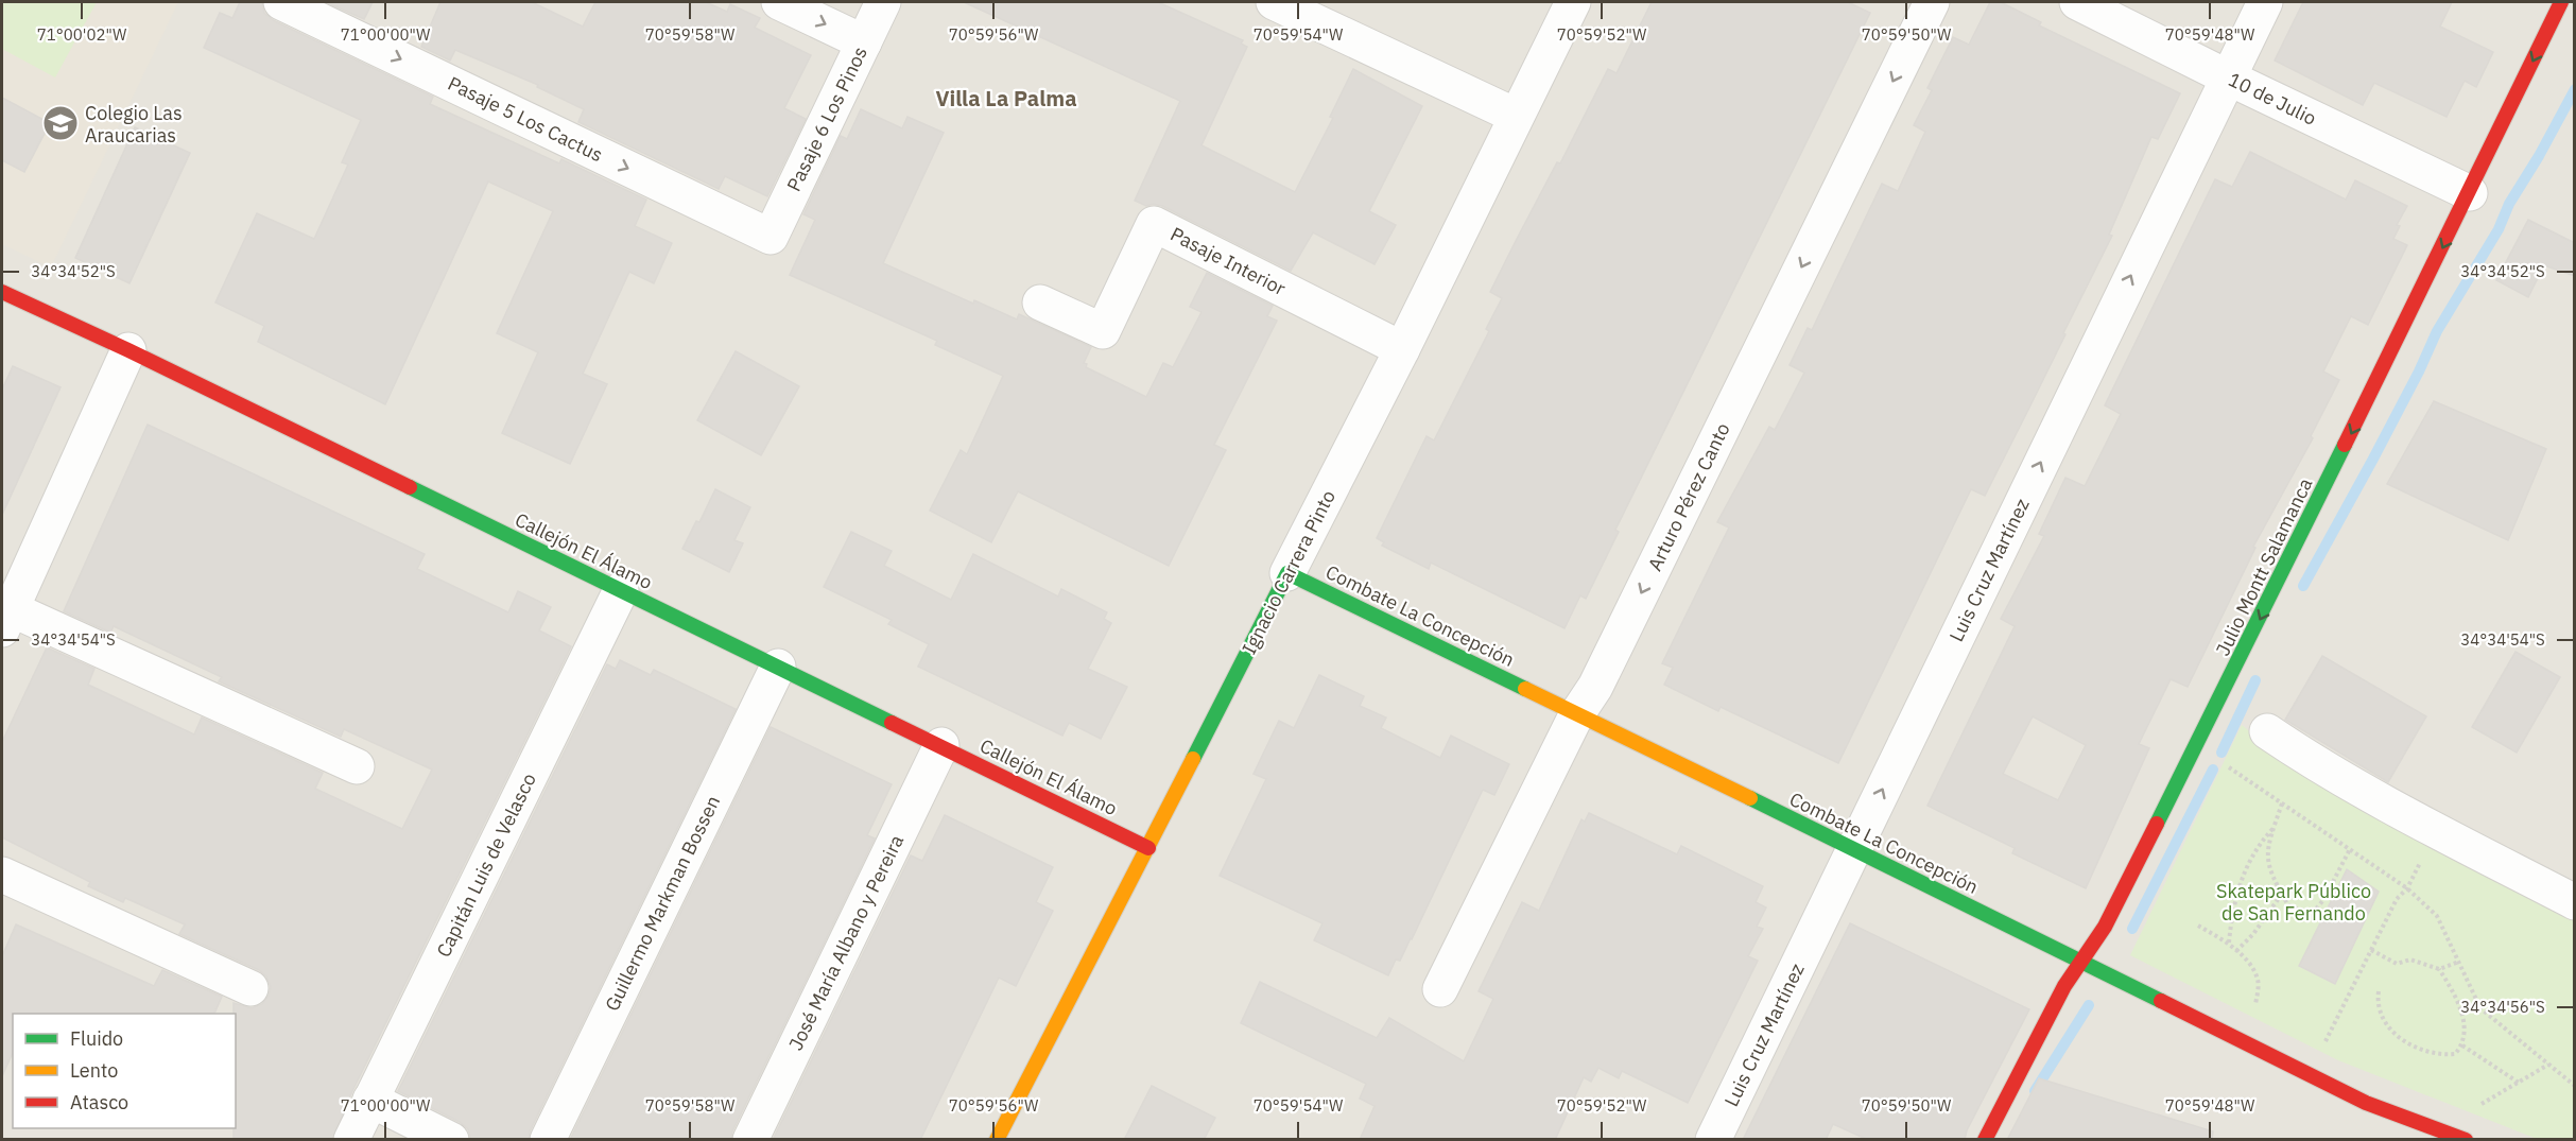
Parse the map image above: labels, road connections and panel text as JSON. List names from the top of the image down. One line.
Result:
{"streets":{"street":["10 de Julio","Pasaje 5 Los Cactus","Pasaje 6 Los Pinos","Pasaje Interior","Arturo Pérez Canto","Callejón El Álamo","Julio Montt Salamanca","Luis Cruz Martínez","Ignacio Carrera Pinto","Combate La Concepción","Capitán Luis de Velasco","Guillermo Markman Bossen","José María Albano y Pereira"]},"crossings":[["10 de Julio","Julio Montt Salamanca"],["10 de Julio","Luis Cruz Martínez"],["Pasaje 5 Los Cactus","Pasaje 6 Los Pinos"],["Pasaje Interior","Ignacio Carrera Pinto"],["Arturo Pérez Canto","Combate La Concepción"],["Callejón El Álamo","Ignacio Carrera Pinto"],["Callejón El Álamo","Capitán Luis de Velasco"],["Callejón El Álamo","Guillermo Markman Bossen"],["Callejón El Álamo","José María Albano y Pereira"],["Julio Montt Salamanca","Combate La Concepción"],["Luis Cruz Martínez","Combate La Concepción"],["Ignacio Carrera Pinto","Combate La Concepción"]],"one_way":["Pasaje 5 Los Cactus","Arturo Pérez Canto","Julio Montt Salamanca","Luis Cruz Martínez"],"districts":["Villa La Palma"],"parks":["Skatepark Público de San Fernando"],"places":{"school or university":["Colegio Las Araucarias"]},"legend":["Fluido","Lento","Atasco"],"coordinates":["71°00'02\"W","71°00'00\"W","70°59'58\"W","70°59'56\"W","70°59'54\"W","70°59'52\"W","70°59'50\"W","70°59'48\"W","34°34'52\"S","34°34'54\"S","34°34'56\"S"]}
